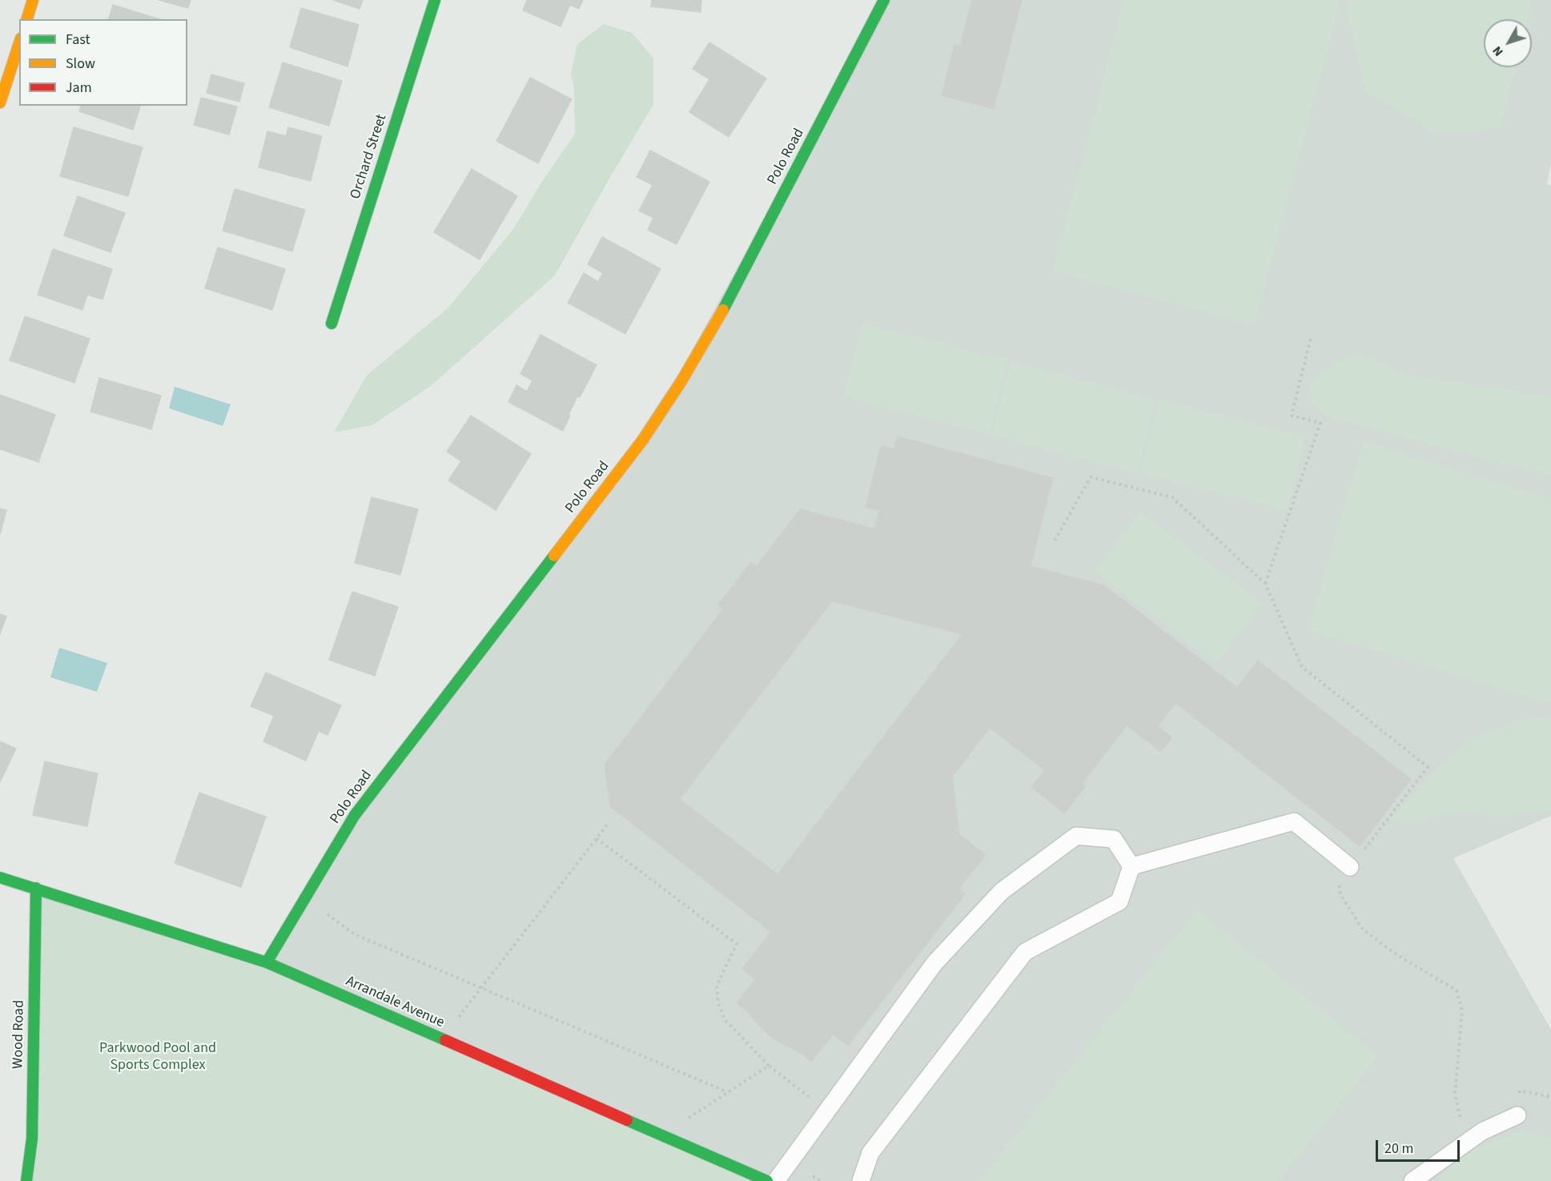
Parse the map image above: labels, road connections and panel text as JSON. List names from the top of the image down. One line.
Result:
{"streets":{"street":["Orchard Street","Polo Road","Arrandale Avenue","Wood Road"]},"crossings":[["Polo Road","Arrandale Avenue"],["Arrandale Avenue","Wood Road"]],"parks":["Parkwood Pool and Sports Complex"],"legend":["Fast","Slow","Jam"],"scale_bar":"20 m","north":"bottom left"}
